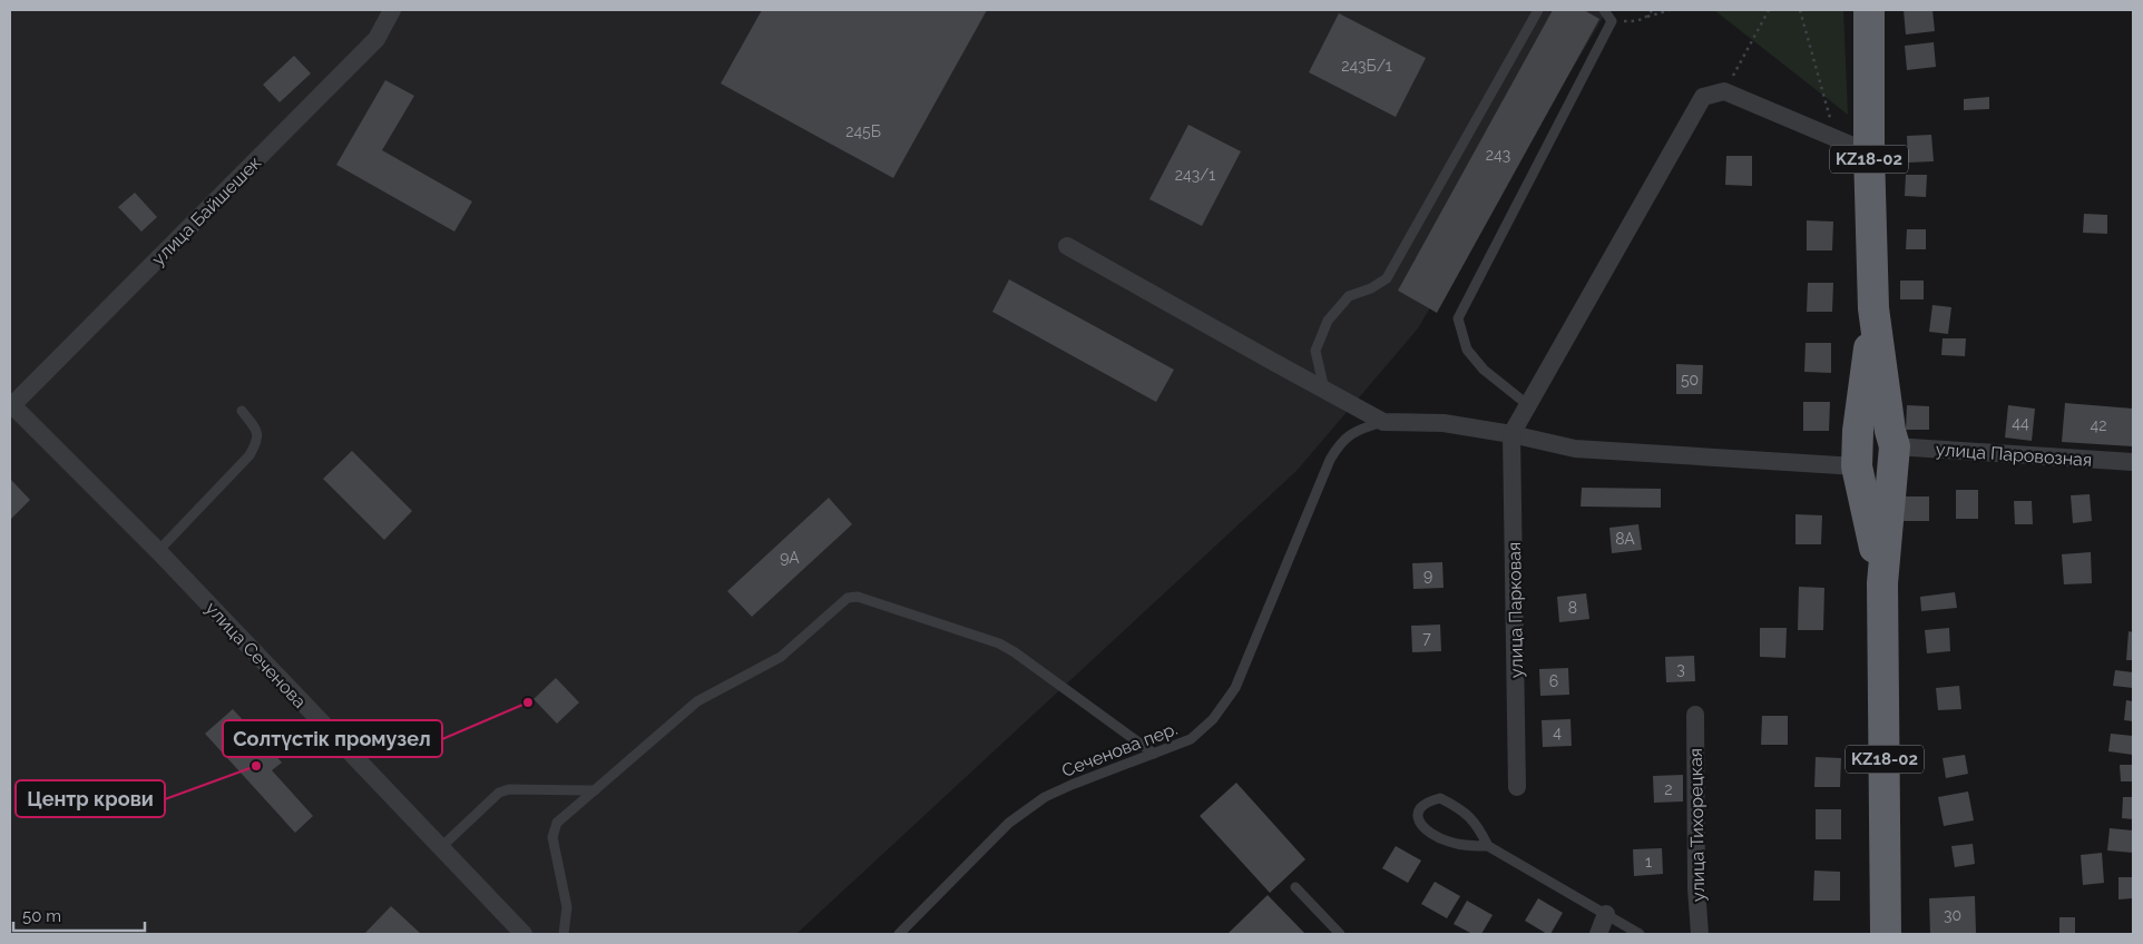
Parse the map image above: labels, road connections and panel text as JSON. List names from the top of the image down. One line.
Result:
{"streets":{"highway":["KZ18-02"],"street":["улица Байшешек","улица Паровозная","улица Парковая","улица Сеченова","улица Тихорецкая"],"lane":["Сеченова пер."]},"crossings":[["KZ18-02","улица Паровозная"],["улица Байшешек","улица Сеченова"]],"places":["Солтүстік промузел","Центр крови"],"house_numbers":["243Б/1","245Б","243","243/1","50","44","42","8А","9А","9","8","7","3","6","4","2","1","30"],"scale_bar":"50 m"}
